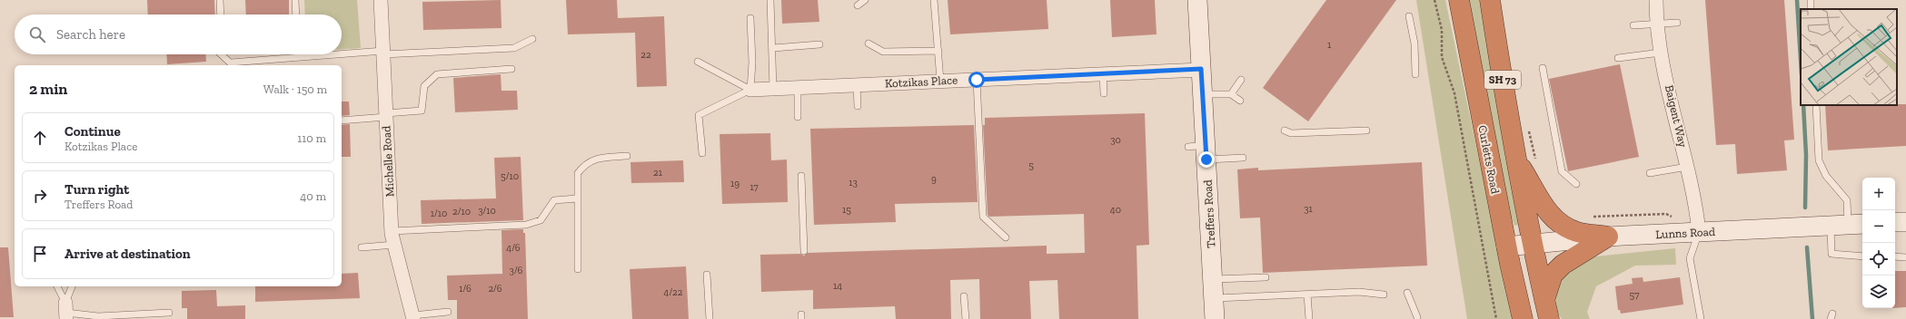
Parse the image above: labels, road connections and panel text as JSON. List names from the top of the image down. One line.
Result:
{"streets":{"highway":["SH 73","Curletts Road"],"street":["Kotzikas Place","Baigent Way","Michelle Road","Treffers Road","Lunns Road"]},"crossings":[["SH 73","Lunns Road"],["Kotzikas Place","Treffers Road"],["Baigent Way","Lunns Road"],["Curletts Road","Lunns Road"]],"house_numbers":["1","22","30","5","21","5/10","9","13","19","17","31","15","40","3/10","2/10","1/10","4/6","3/6","14","1/6","2/6","4/22","57"],"page":{"search":"Search here","heading":["2 min","Walk · 150 m"],"list":[["Continue","Kotzikas Place","110 m"],["Turn right","Treffers Road","40 m"],"Arrive at destination"],"map_buttons":["+","−"]}}
